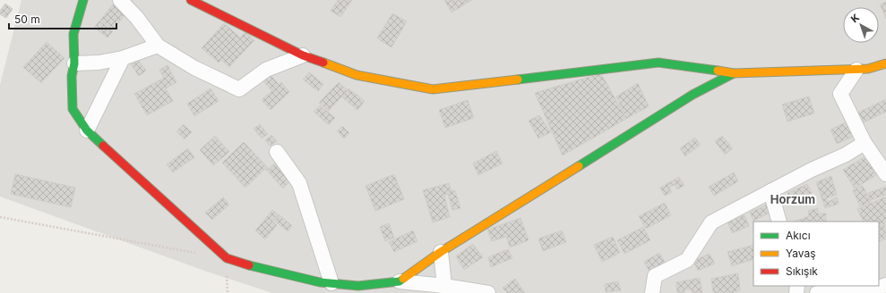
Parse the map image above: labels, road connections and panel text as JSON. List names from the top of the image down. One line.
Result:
{"districts":["Horzum"],"legend":["Akıcı","Yavaş","Sıkışık"],"scale_bar":"50 m","north":"top left"}
